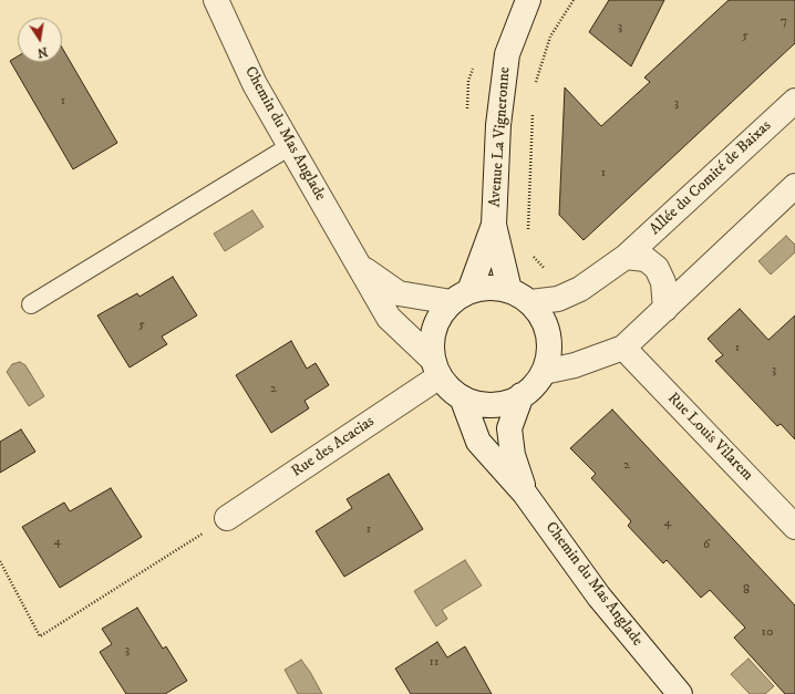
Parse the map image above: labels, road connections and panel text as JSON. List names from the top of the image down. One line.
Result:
{"streets":{"street":["Chemin du Mas Anglade","Avenue La Vigneronne","Allée du Comité de Baixas","Rue Louis Vilarem","Rue des Acacias"]},"crossings":[["Chemin du Mas Anglade","Avenue La Vigneronne"],["Chemin du Mas Anglade","Allée du Comité de Baixas"],["Chemin du Mas Anglade","Rue des Acacias"],["Avenue La Vigneronne","Allée du Comité de Baixas"],["Avenue La Vigneronne","Rue des Acacias"],["Allée du Comité de Baixas","Rue des Acacias"]],"house_numbers":["7","3","5","1","3","1","5","1","3","2","2","4","1","4","6","8","10","3","11"],"north":"bottom"}
